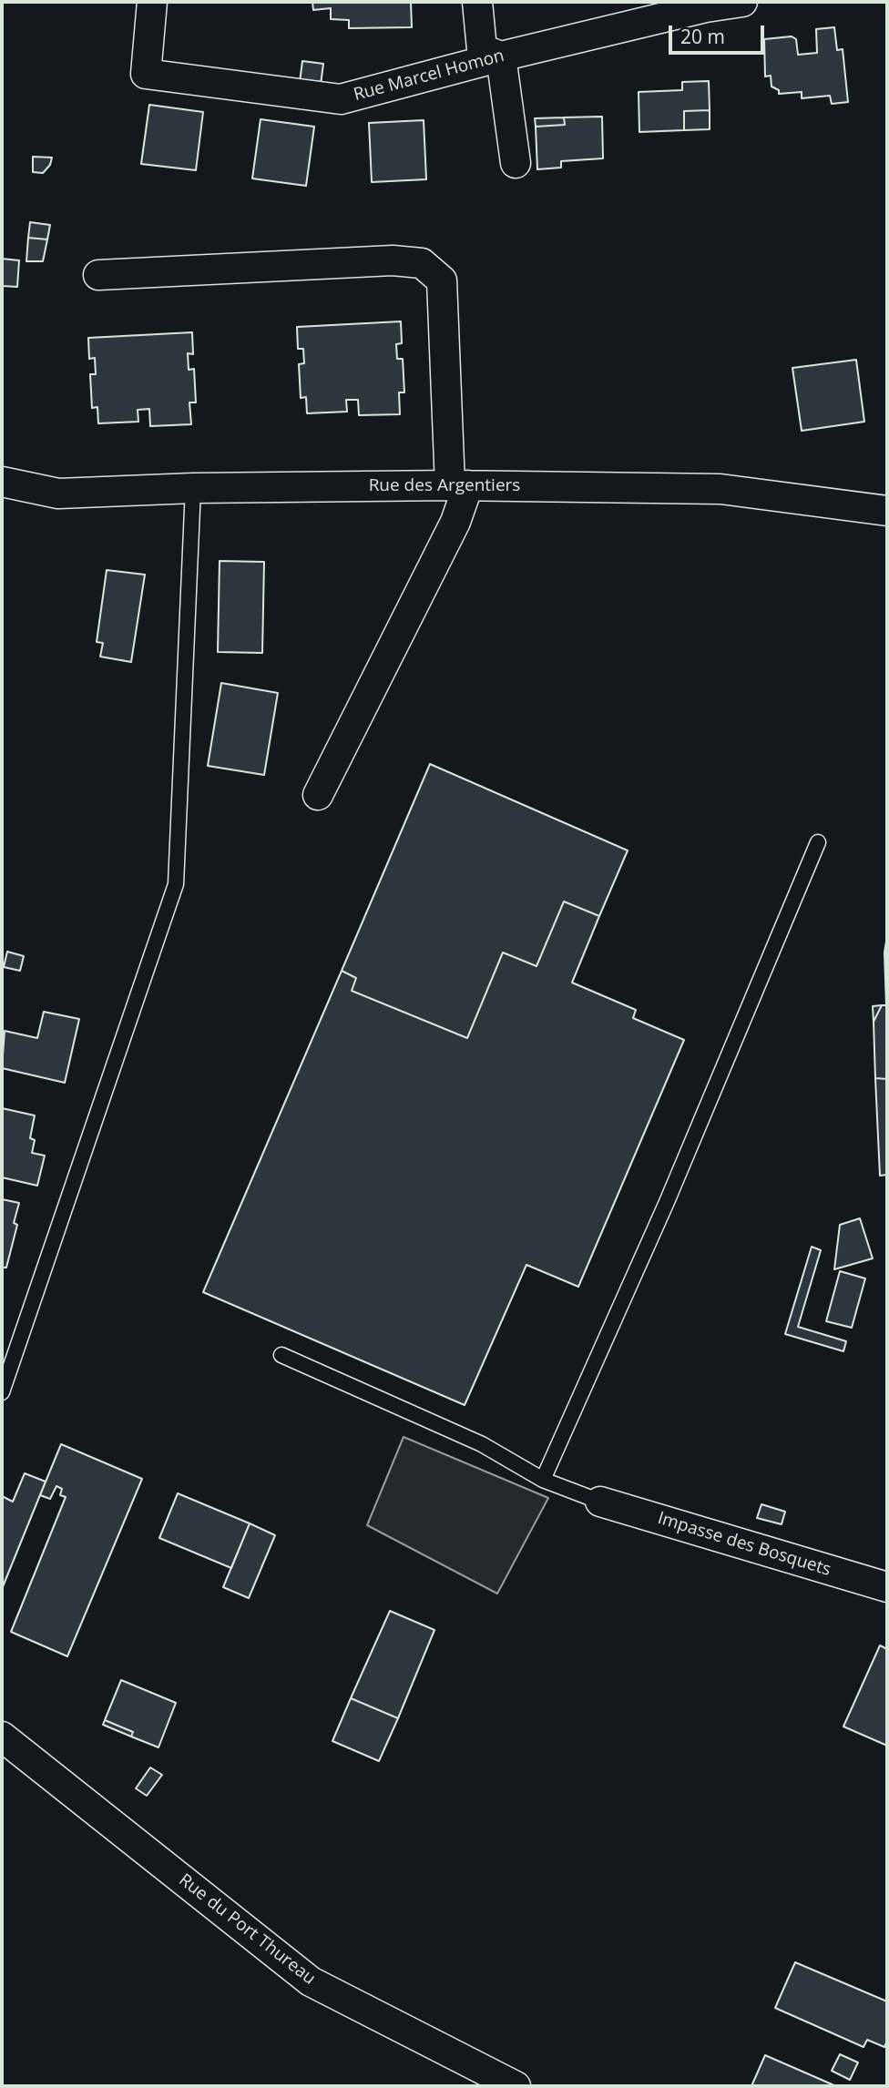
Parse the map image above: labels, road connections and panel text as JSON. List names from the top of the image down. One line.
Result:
{"streets":{"street":["Rue Marcel Homon","Rue des Argentiers","Impasse des Bosquets","Rue du Port Thureau"]},"scale_bar":"20 m"}
